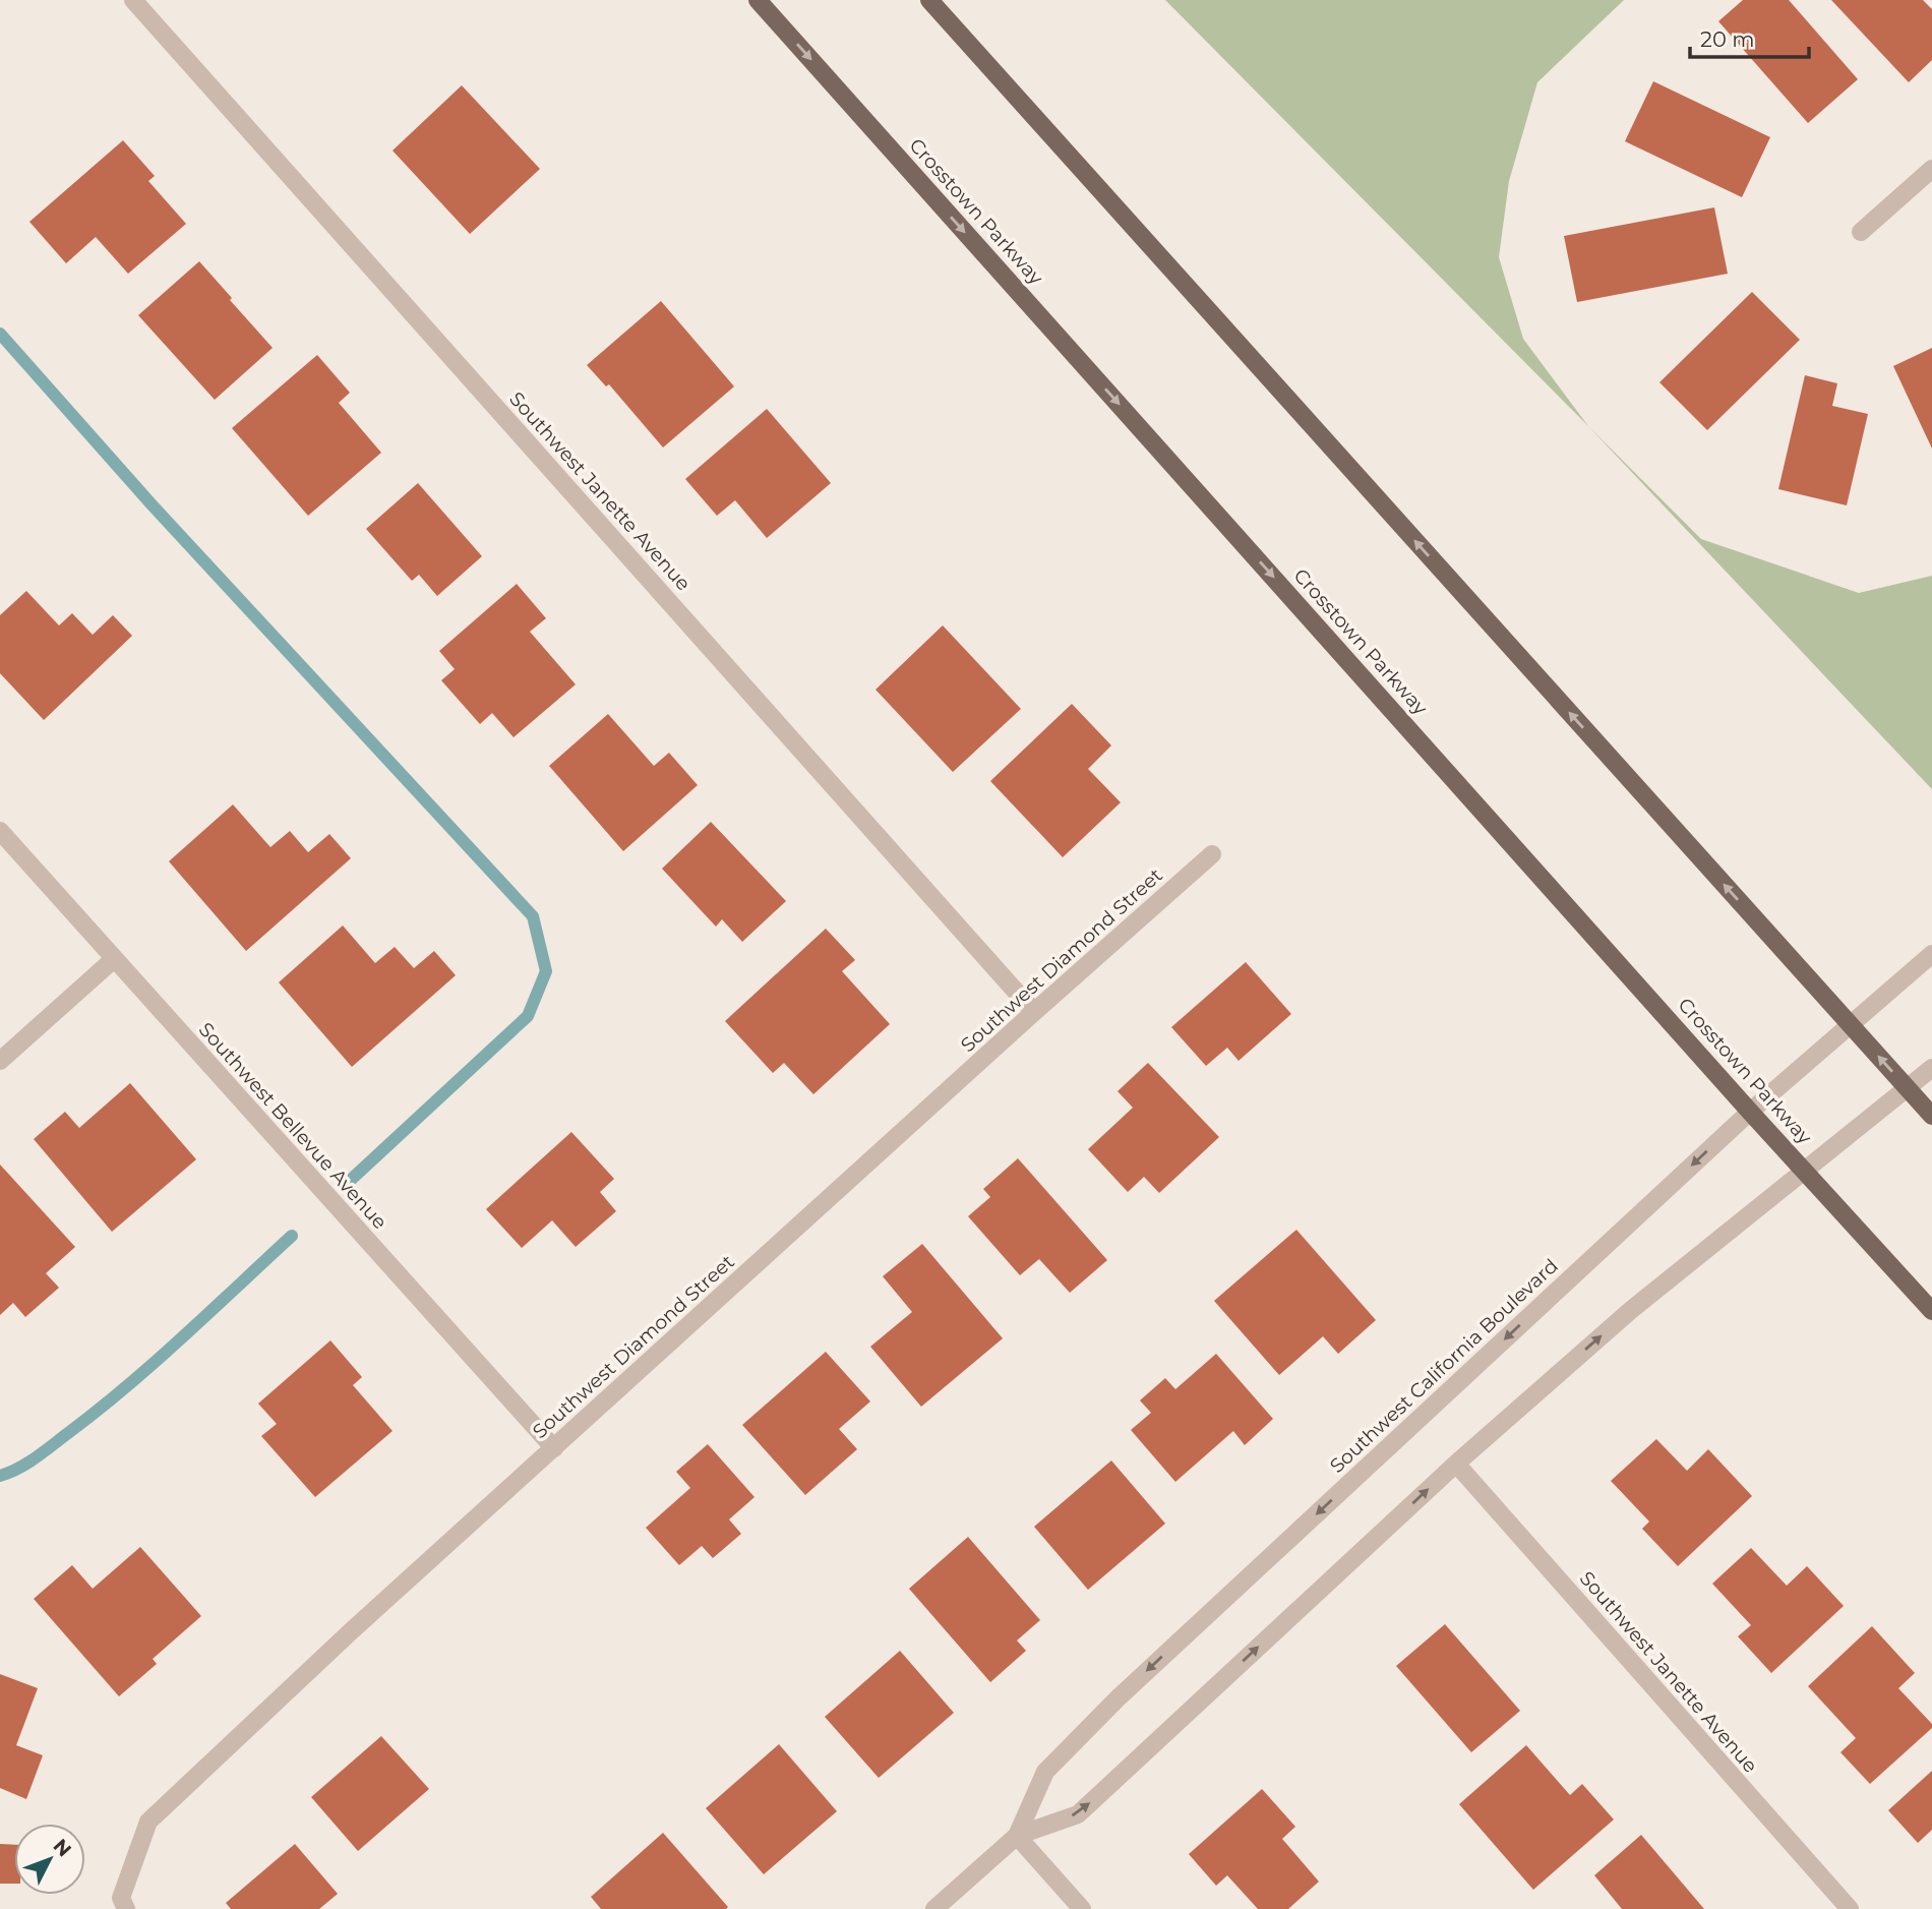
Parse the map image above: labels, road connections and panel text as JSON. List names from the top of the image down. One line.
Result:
{"streets":{"main road":["Crosstown Parkway"],"street":["Southwest Janette Avenue","Southwest Diamond Street","Southwest Bellevue Avenue","Southwest California Boulevard"]},"crossings":[["Crosstown Parkway","Southwest California Boulevard"],["Southwest Janette Avenue","Southwest Diamond Street"],["Southwest Janette Avenue","Southwest California Boulevard"],["Southwest Diamond Street","Southwest Bellevue Avenue"]],"scale_bar":"20 m","north":"top right"}
